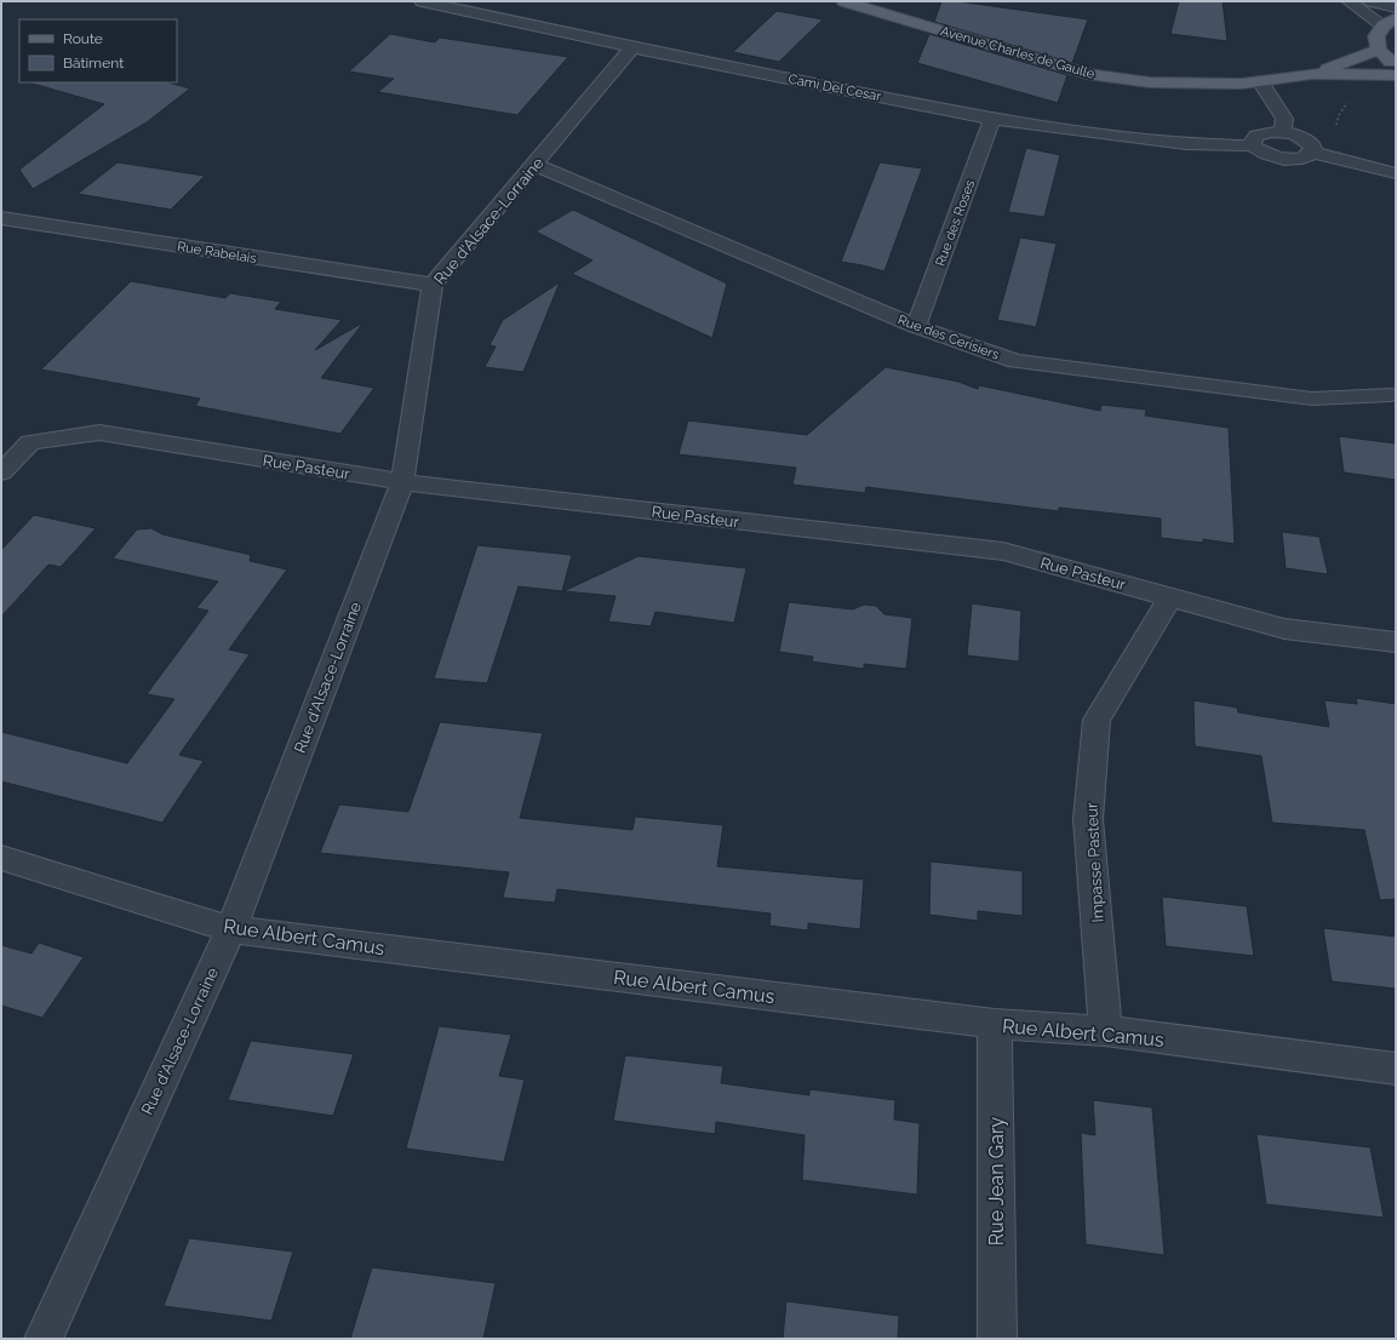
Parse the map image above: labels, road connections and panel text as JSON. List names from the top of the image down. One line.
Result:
{"streets":{"main road":["Avenue Charles de Gaulle"],"street":["Cami Del Cesar","Rue d'Alsace-Lorraine","Rue des Roses","Rue Rabelais","Rue des Cerisiers","Rue Pasteur","Impasse Pasteur","Rue Albert Camus","Rue Jean Gary"]},"crossings":[["Cami Del Cesar","Rue d'Alsace-Lorraine"],["Cami Del Cesar","Rue des Roses"],["Rue d'Alsace-Lorraine","Rue Rabelais"],["Rue d'Alsace-Lorraine","Rue des Cerisiers"],["Rue d'Alsace-Lorraine","Rue Pasteur"],["Rue d'Alsace-Lorraine","Rue Albert Camus"],["Rue des Roses","Rue des Cerisiers"],["Rue Pasteur","Impasse Pasteur"],["Impasse Pasteur","Rue Albert Camus"],["Rue Albert Camus","Rue Jean Gary"]],"legend":["Route","Bâtiment"]}
